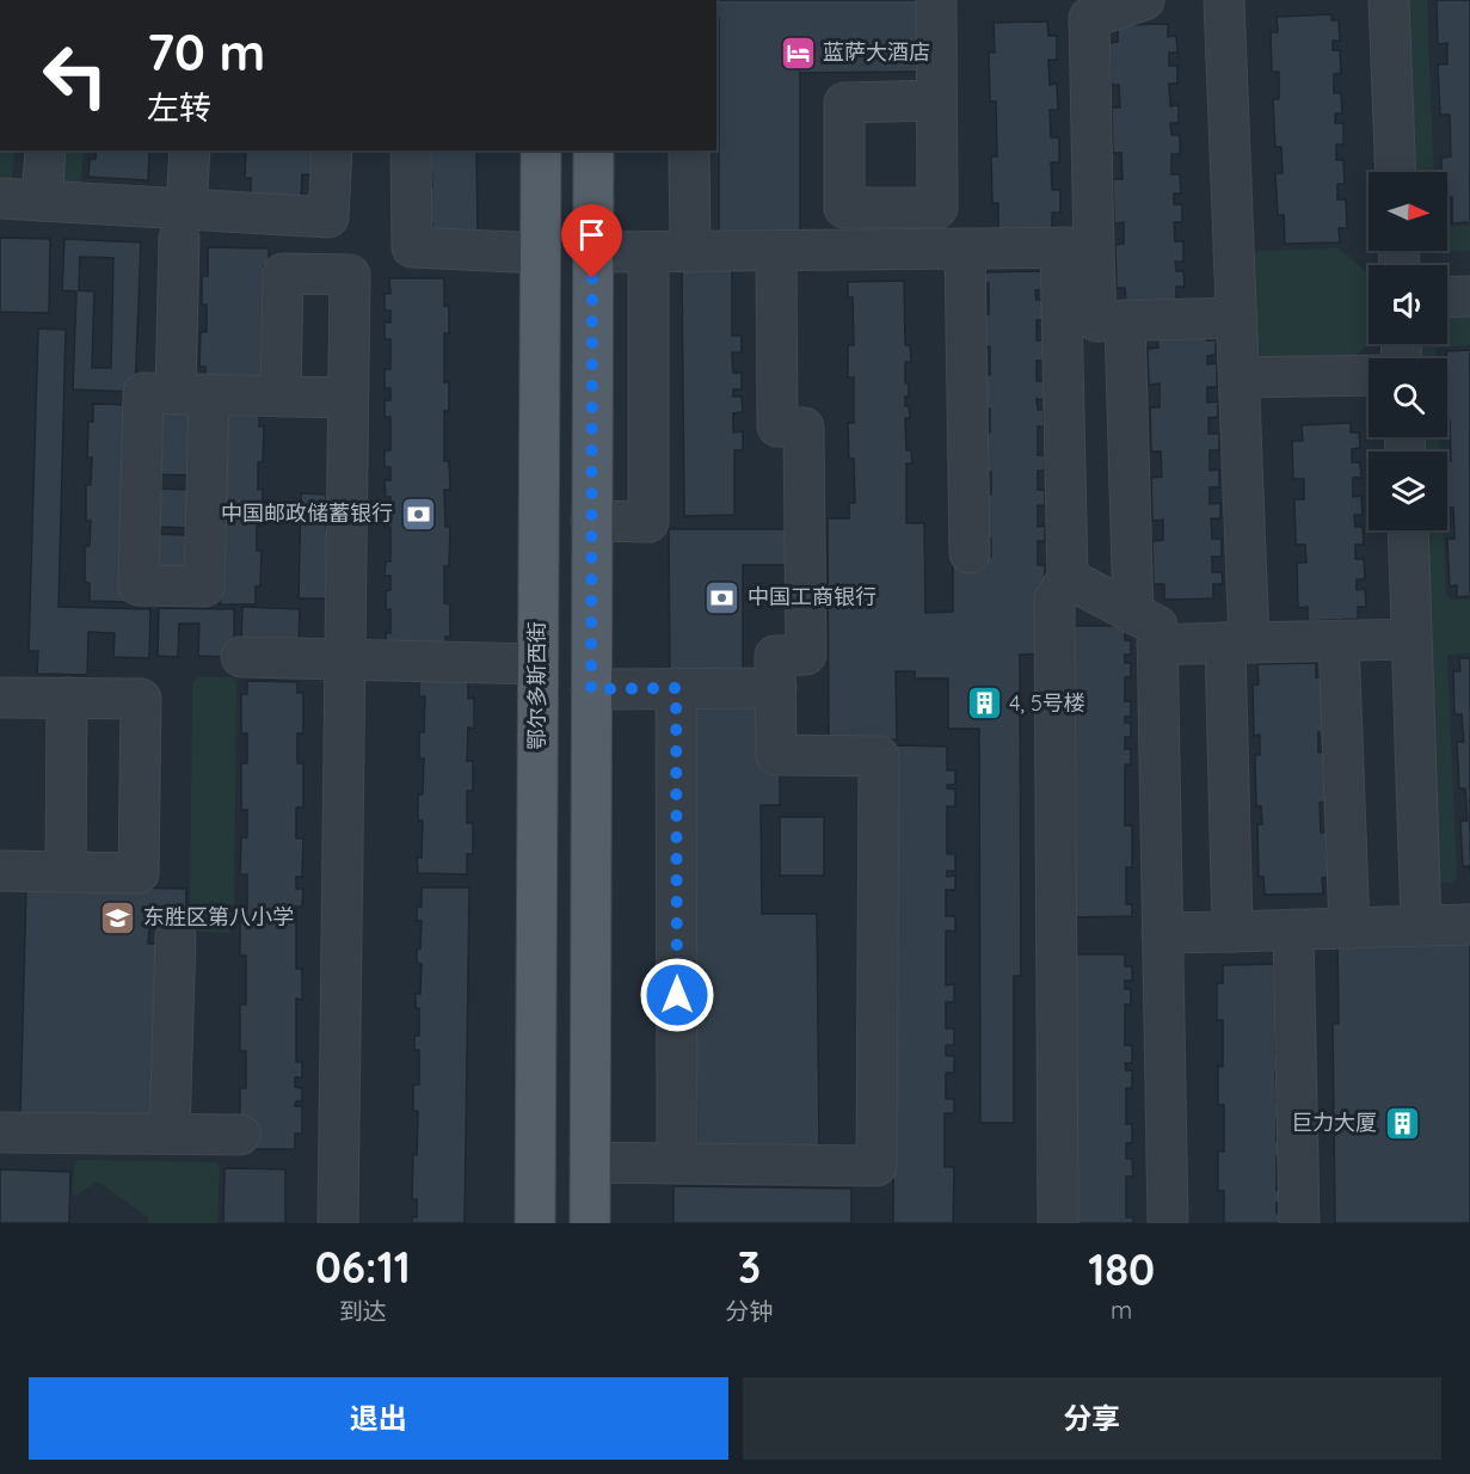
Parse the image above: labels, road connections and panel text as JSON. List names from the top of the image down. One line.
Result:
{"streets":{"main road":["鄂尔多斯西街"]},"places":{"hotel":["蓝萨大酒店"],"bank":["中国邮政储蓄银行","中国工商银行"],"building":["4, 5号楼","巨力大厦"],"school or university":["东胜区第八小学"]},"north":"right","page":{"turn":["70 m","左转"],"eta":["06:11","到达","3","分钟","180","m"],"buttons":["退出","分享"]}}
